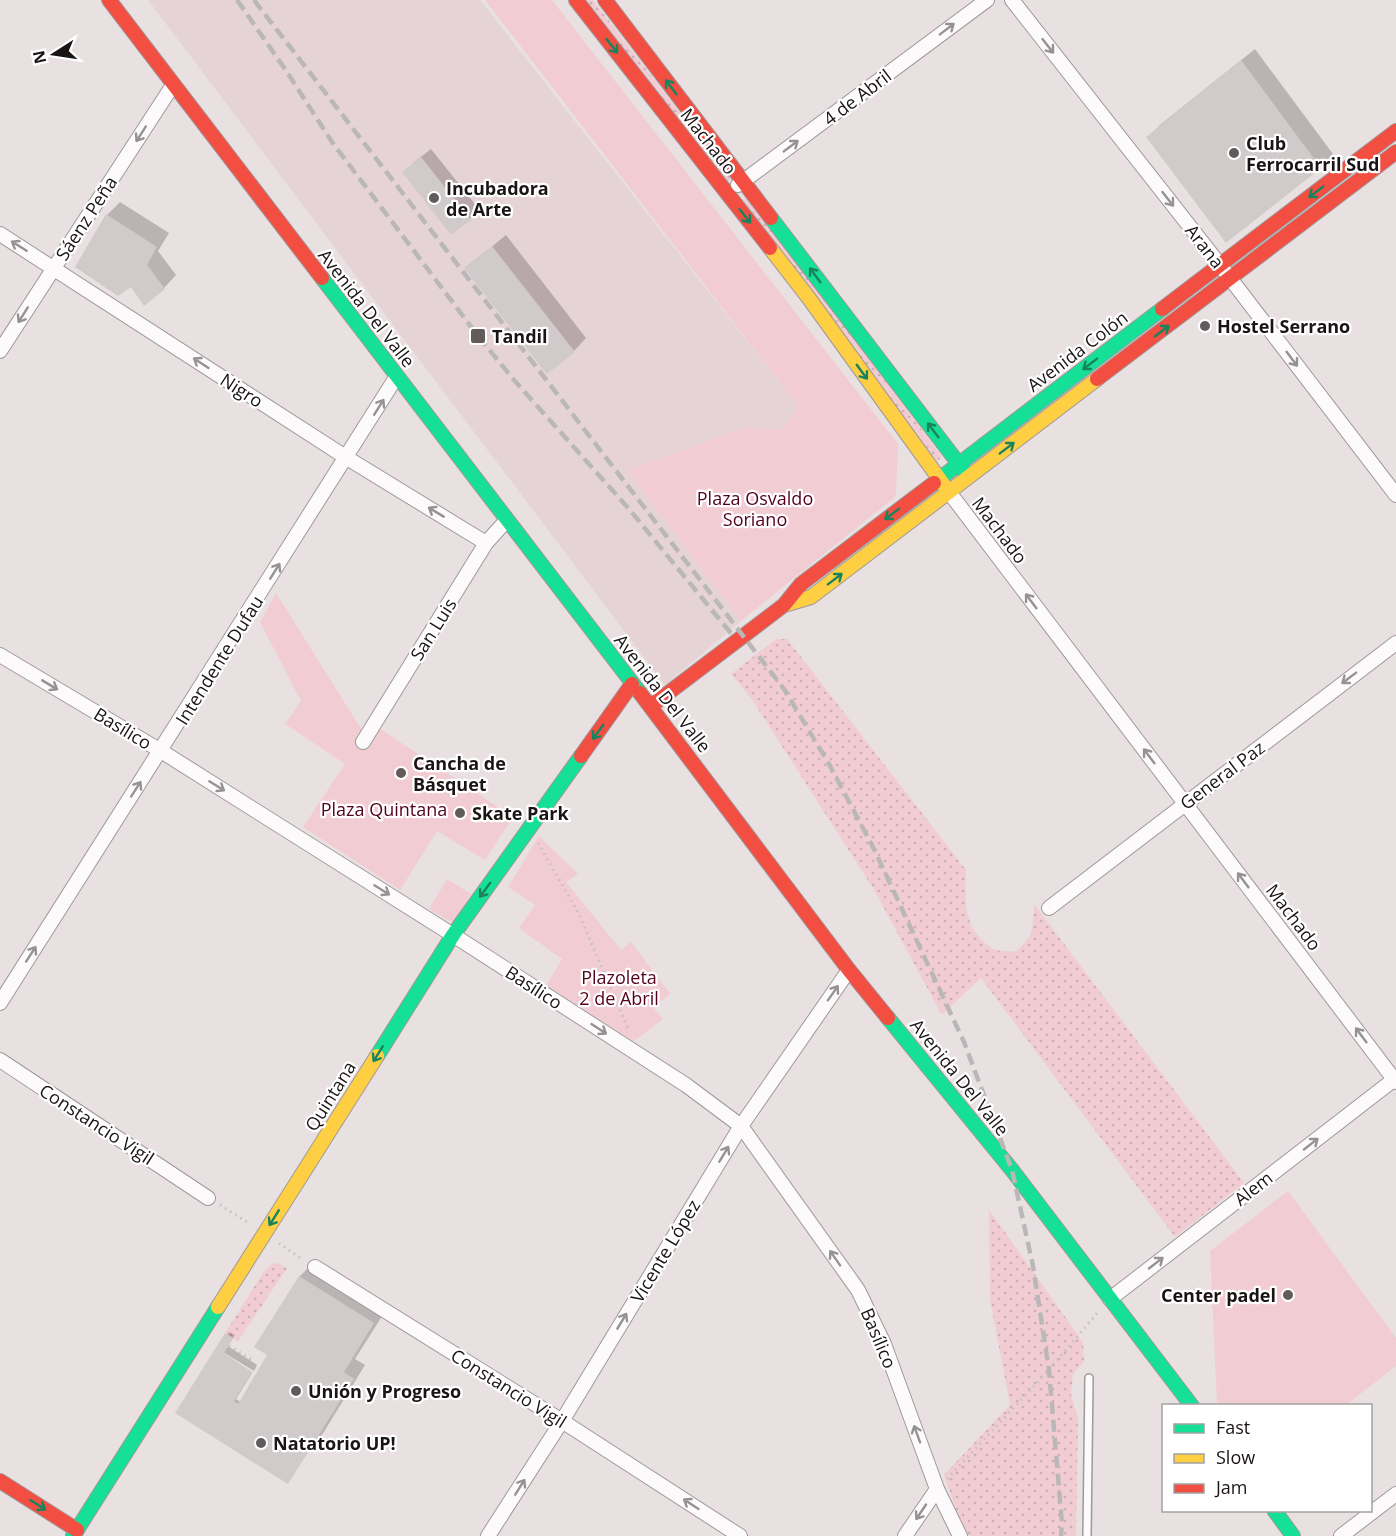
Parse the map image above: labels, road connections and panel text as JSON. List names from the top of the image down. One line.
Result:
{"streets":{"main road":["Machado","Avenida Del Valle","Avenida Colón","Quintana"],"street":["4 de Abril","Sáenz Peña","Arana","Nigro","San Luis","Intendente Dufau","Basílico","General Paz","Constancio Vigil","Alem","Vicente López"]},"crossings":[["4 de Abril","Machado"],["Machado","Avenida Colón"],["Machado","General Paz"],["Machado","Alem"],["Sáenz Peña","Avenida Del Valle"],["Sáenz Peña","Nigro"],["Arana","Avenida Colón"],["Avenida Del Valle","Avenida Colón"],["Avenida Del Valle","San Luis"],["Avenida Del Valle","Intendente Dufau"],["Avenida Del Valle","Quintana"],["Avenida Del Valle","Alem"],["Avenida Del Valle","Vicente López"],["Nigro","San Luis"],["Nigro","Intendente Dufau"],["Intendente Dufau","Basílico"],["Basílico","Quintana"],["Basílico","Vicente López"],["Constancio Vigil","Vicente López"]],"one_way":["4 de Abril","Sáenz Peña","Arana","Nigro","Intendente Dufau","General Paz","Quintana","Alem","Vicente López"],"parks":["Plaza Osvaldo Soriano","Plaza Quintana","Plazoleta 2 de Abril"],"places":{"other":["Club Ferrocarril Sud","Incubadora de Arte","Hostel Serrano","Cancha de Básquet","Skate Park","Center padel","Unión y Progreso","Natatorio UP!"],"transit":["Tandil"]},"legend":["Fast","Slow","Jam"],"north":"left"}
